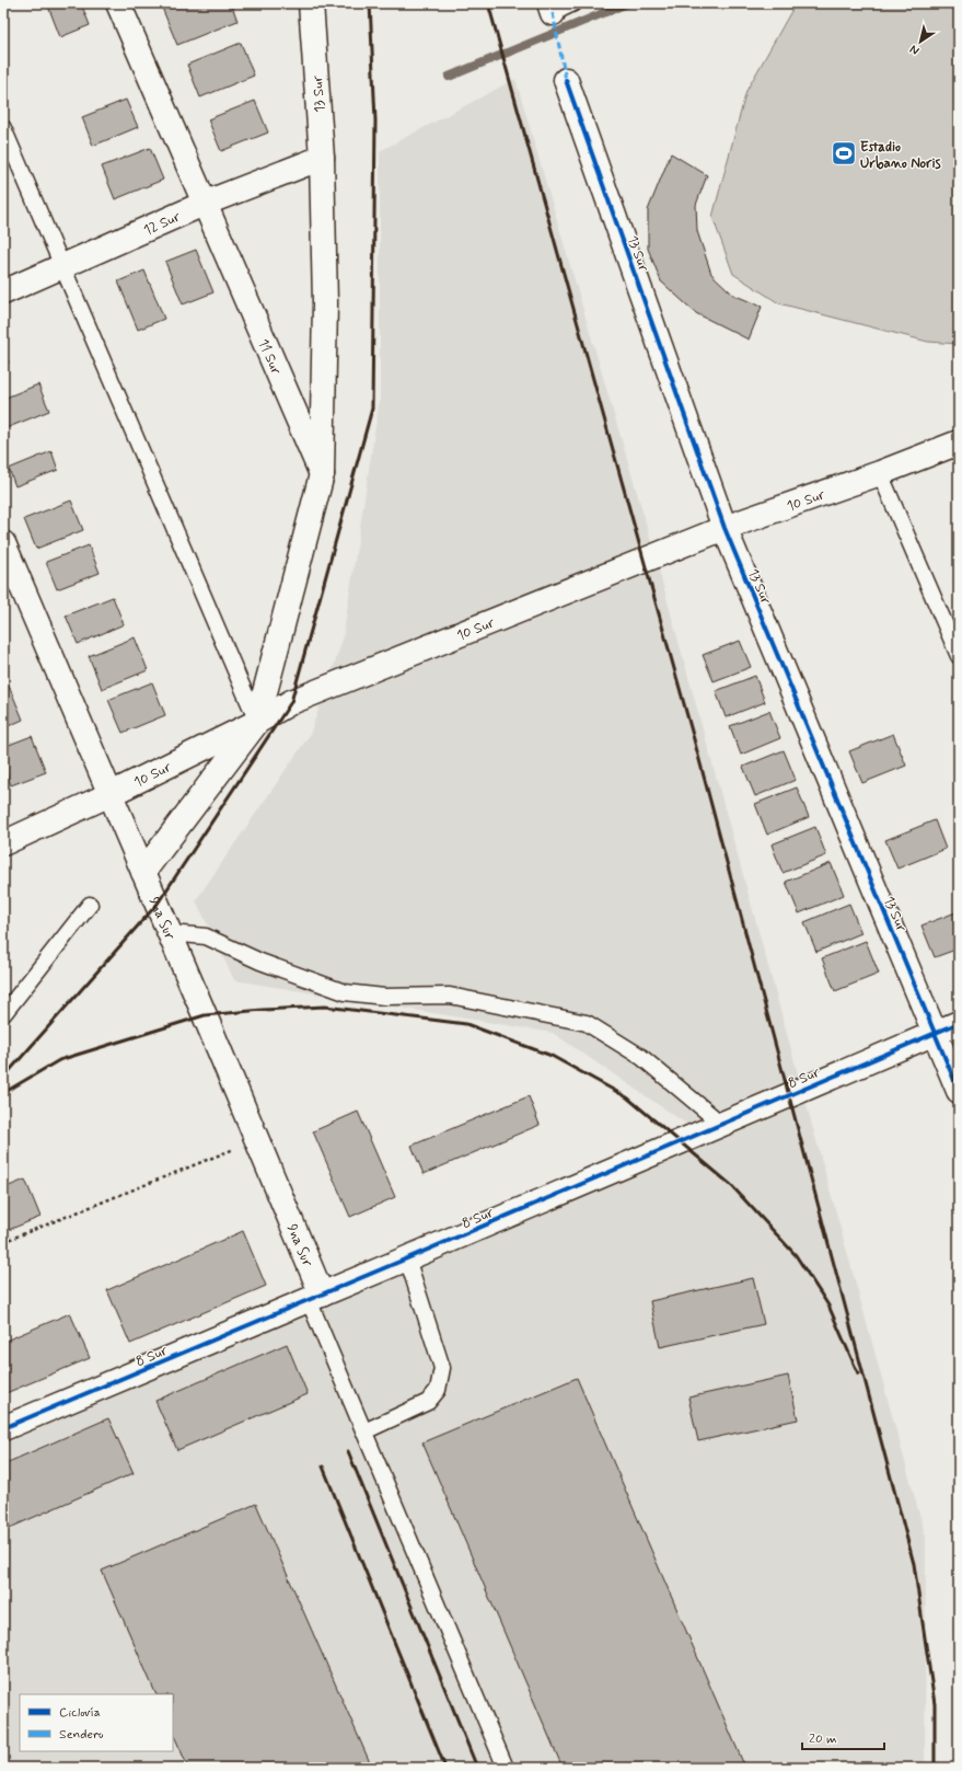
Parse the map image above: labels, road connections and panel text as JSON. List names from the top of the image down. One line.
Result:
{"streets":{"street":["13 Sur","12 Sur","11 Sur","10 Sur","9na Sur","8 Sur"]},"crossings":[["13 Sur","12 Sur"],["13 Sur","11 Sur"],["13 Sur","10 Sur"],["13 Sur","8 Sur"],["12 Sur","11 Sur"],["10 Sur","9na Sur"],["9na Sur","8 Sur"]],"places":{"sports":["Estadio Urbano Noris"]},"legend":["Ciclovía","Sendero"],"scale_bar":"20 m","north":"bottom left"}
